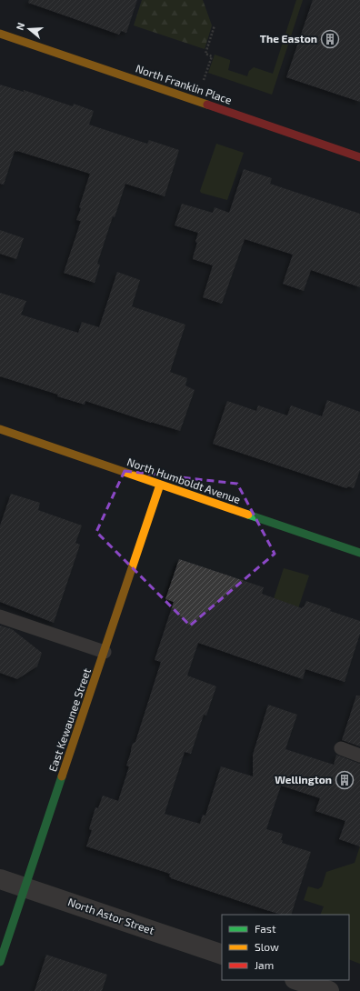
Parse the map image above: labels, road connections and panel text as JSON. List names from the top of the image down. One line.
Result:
{"streets":{"street":["North Franklin Place","North Humboldt Avenue","East Kewaunee Street","North Astor Street"]},"crossings":[["North Humboldt Avenue","East Kewaunee Street"],["East Kewaunee Street","North Astor Street"]],"places":{"building":["The Easton","Wellington"]},"legend":["Fast","Slow","Jam"],"north":"left"}
